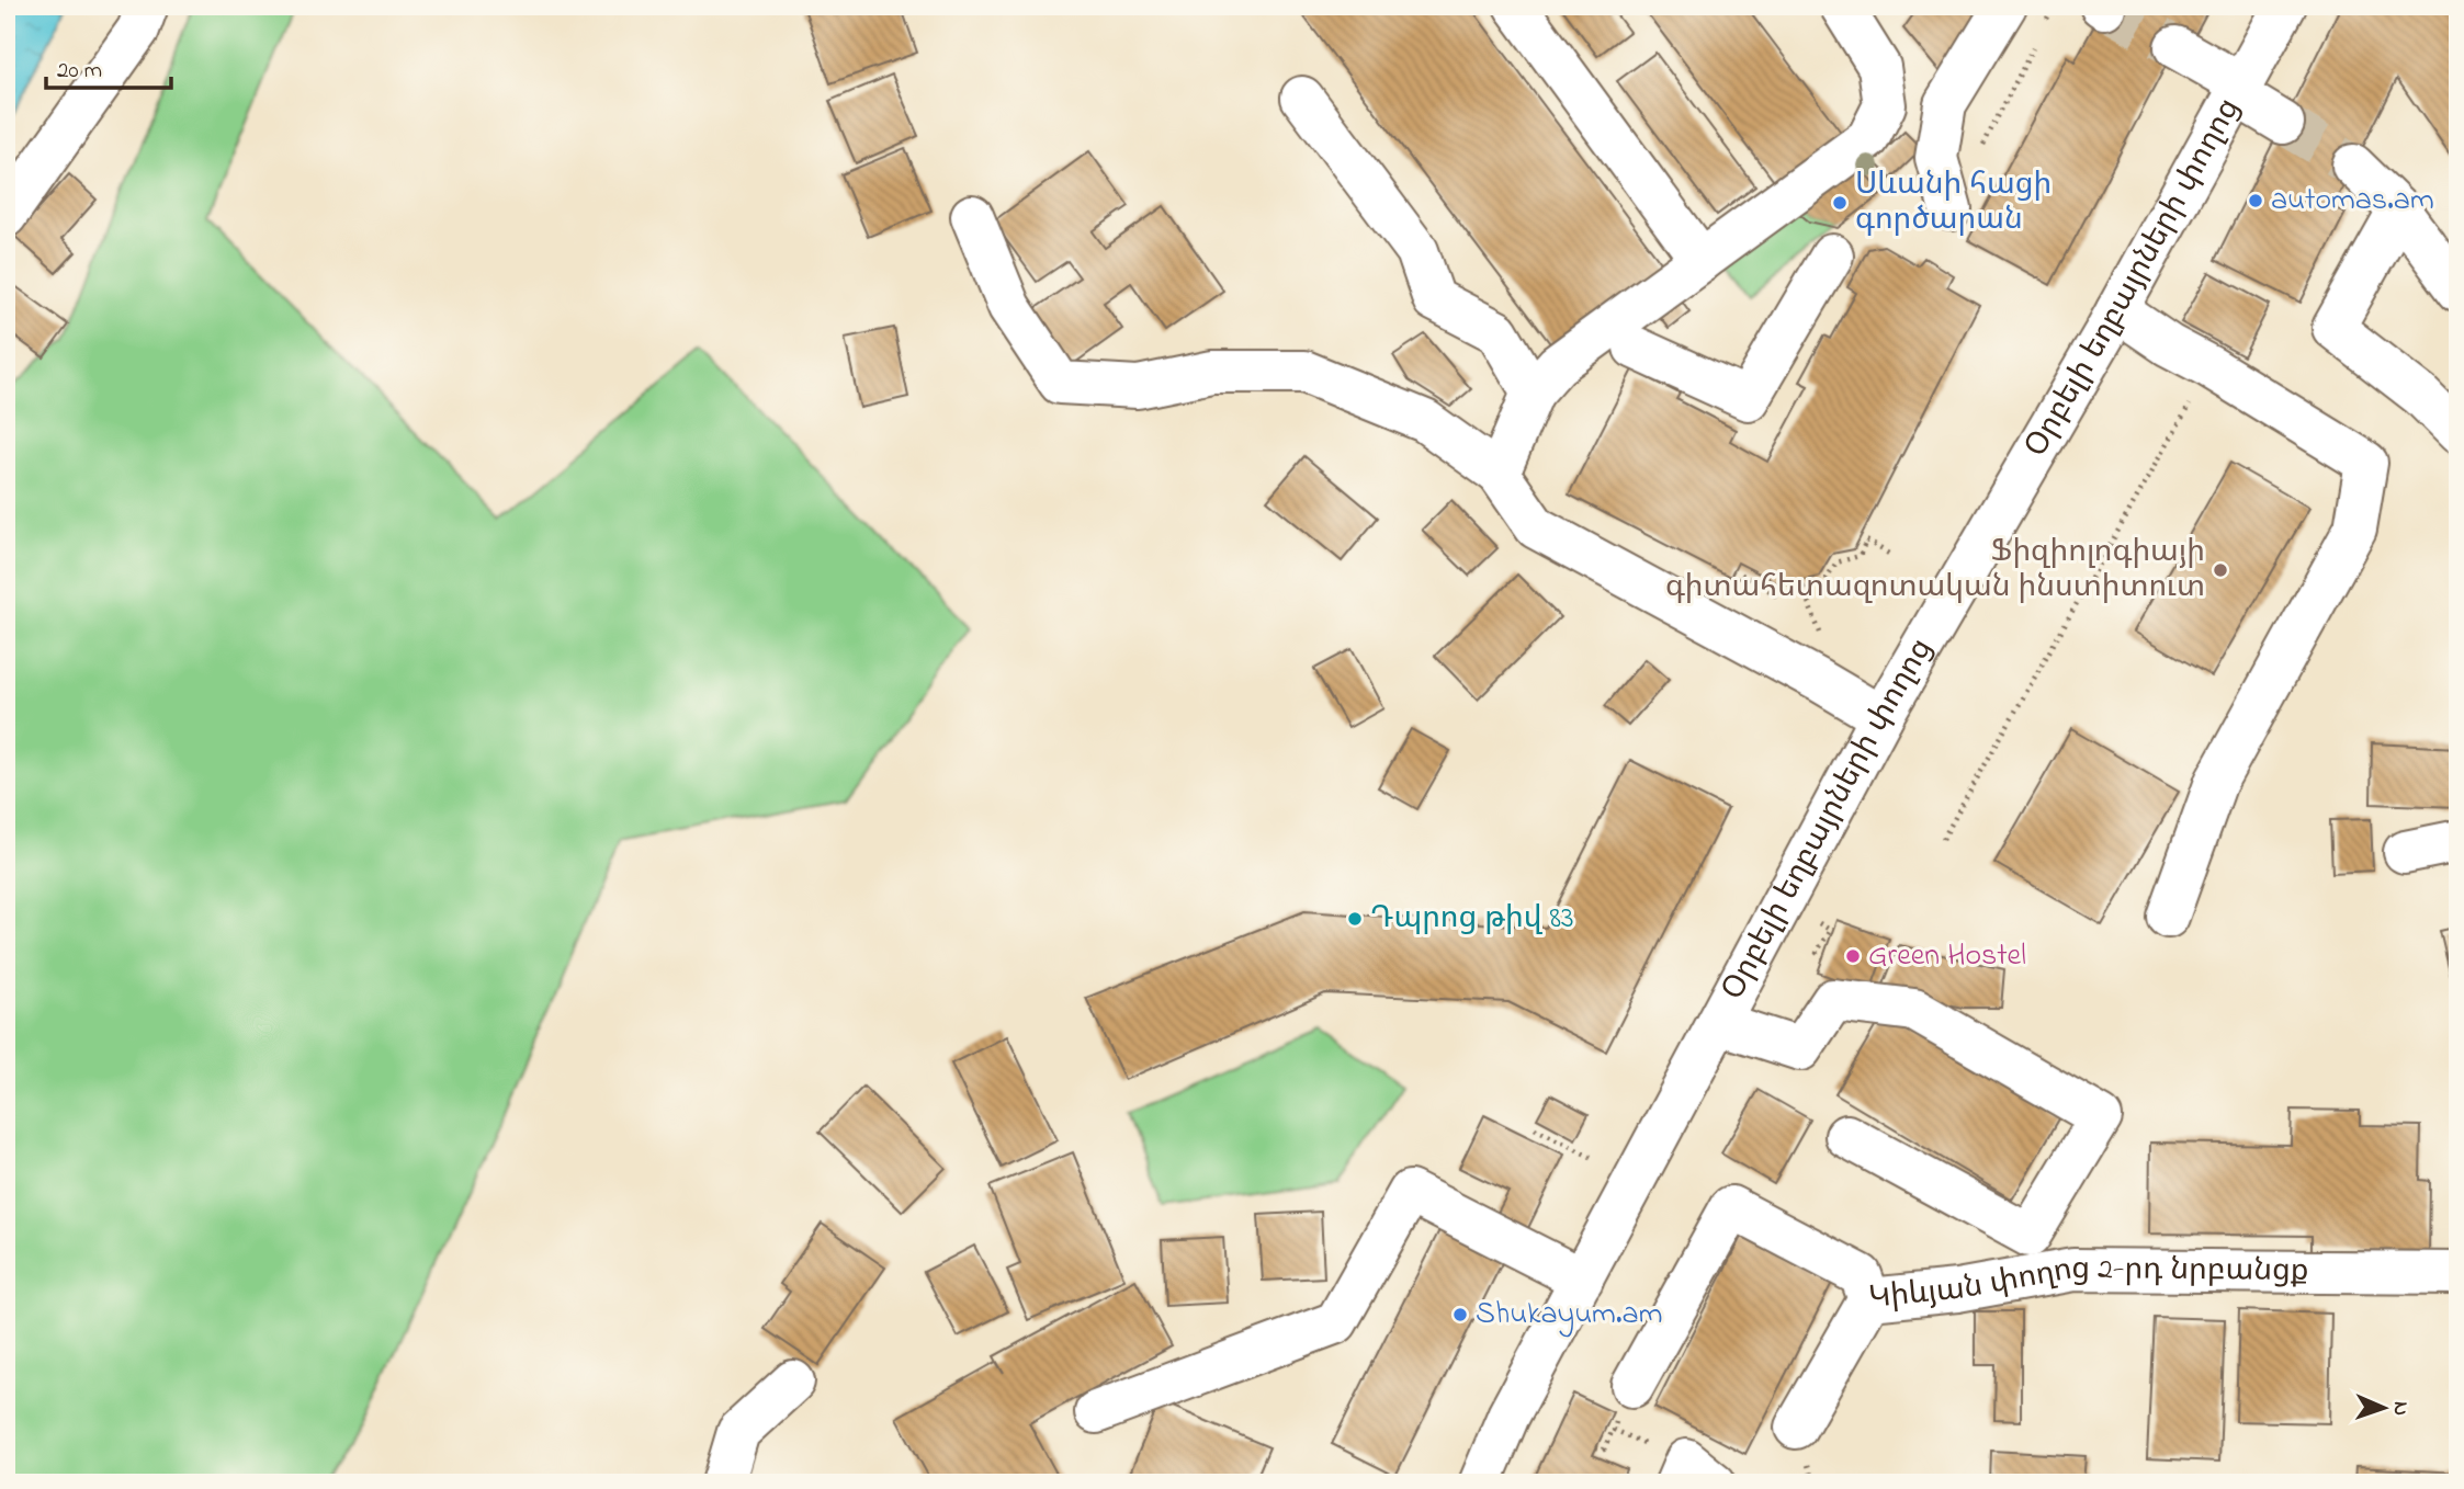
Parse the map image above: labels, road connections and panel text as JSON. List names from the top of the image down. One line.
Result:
{"streets":{"street":["Օրբելի եղբայրների փողոց","Կիևյան փողոց 2-րդ նրբանցք"]},"places":["automas.am","Սևանի հացի գործարան","Ֆիզիոլոգիայի գիտահետազոտական ինստիտուտ","Դպրոց թիվ 83","Green Hostel","Shukayum.am"],"scale_bar":"20 m","north":"right"}
